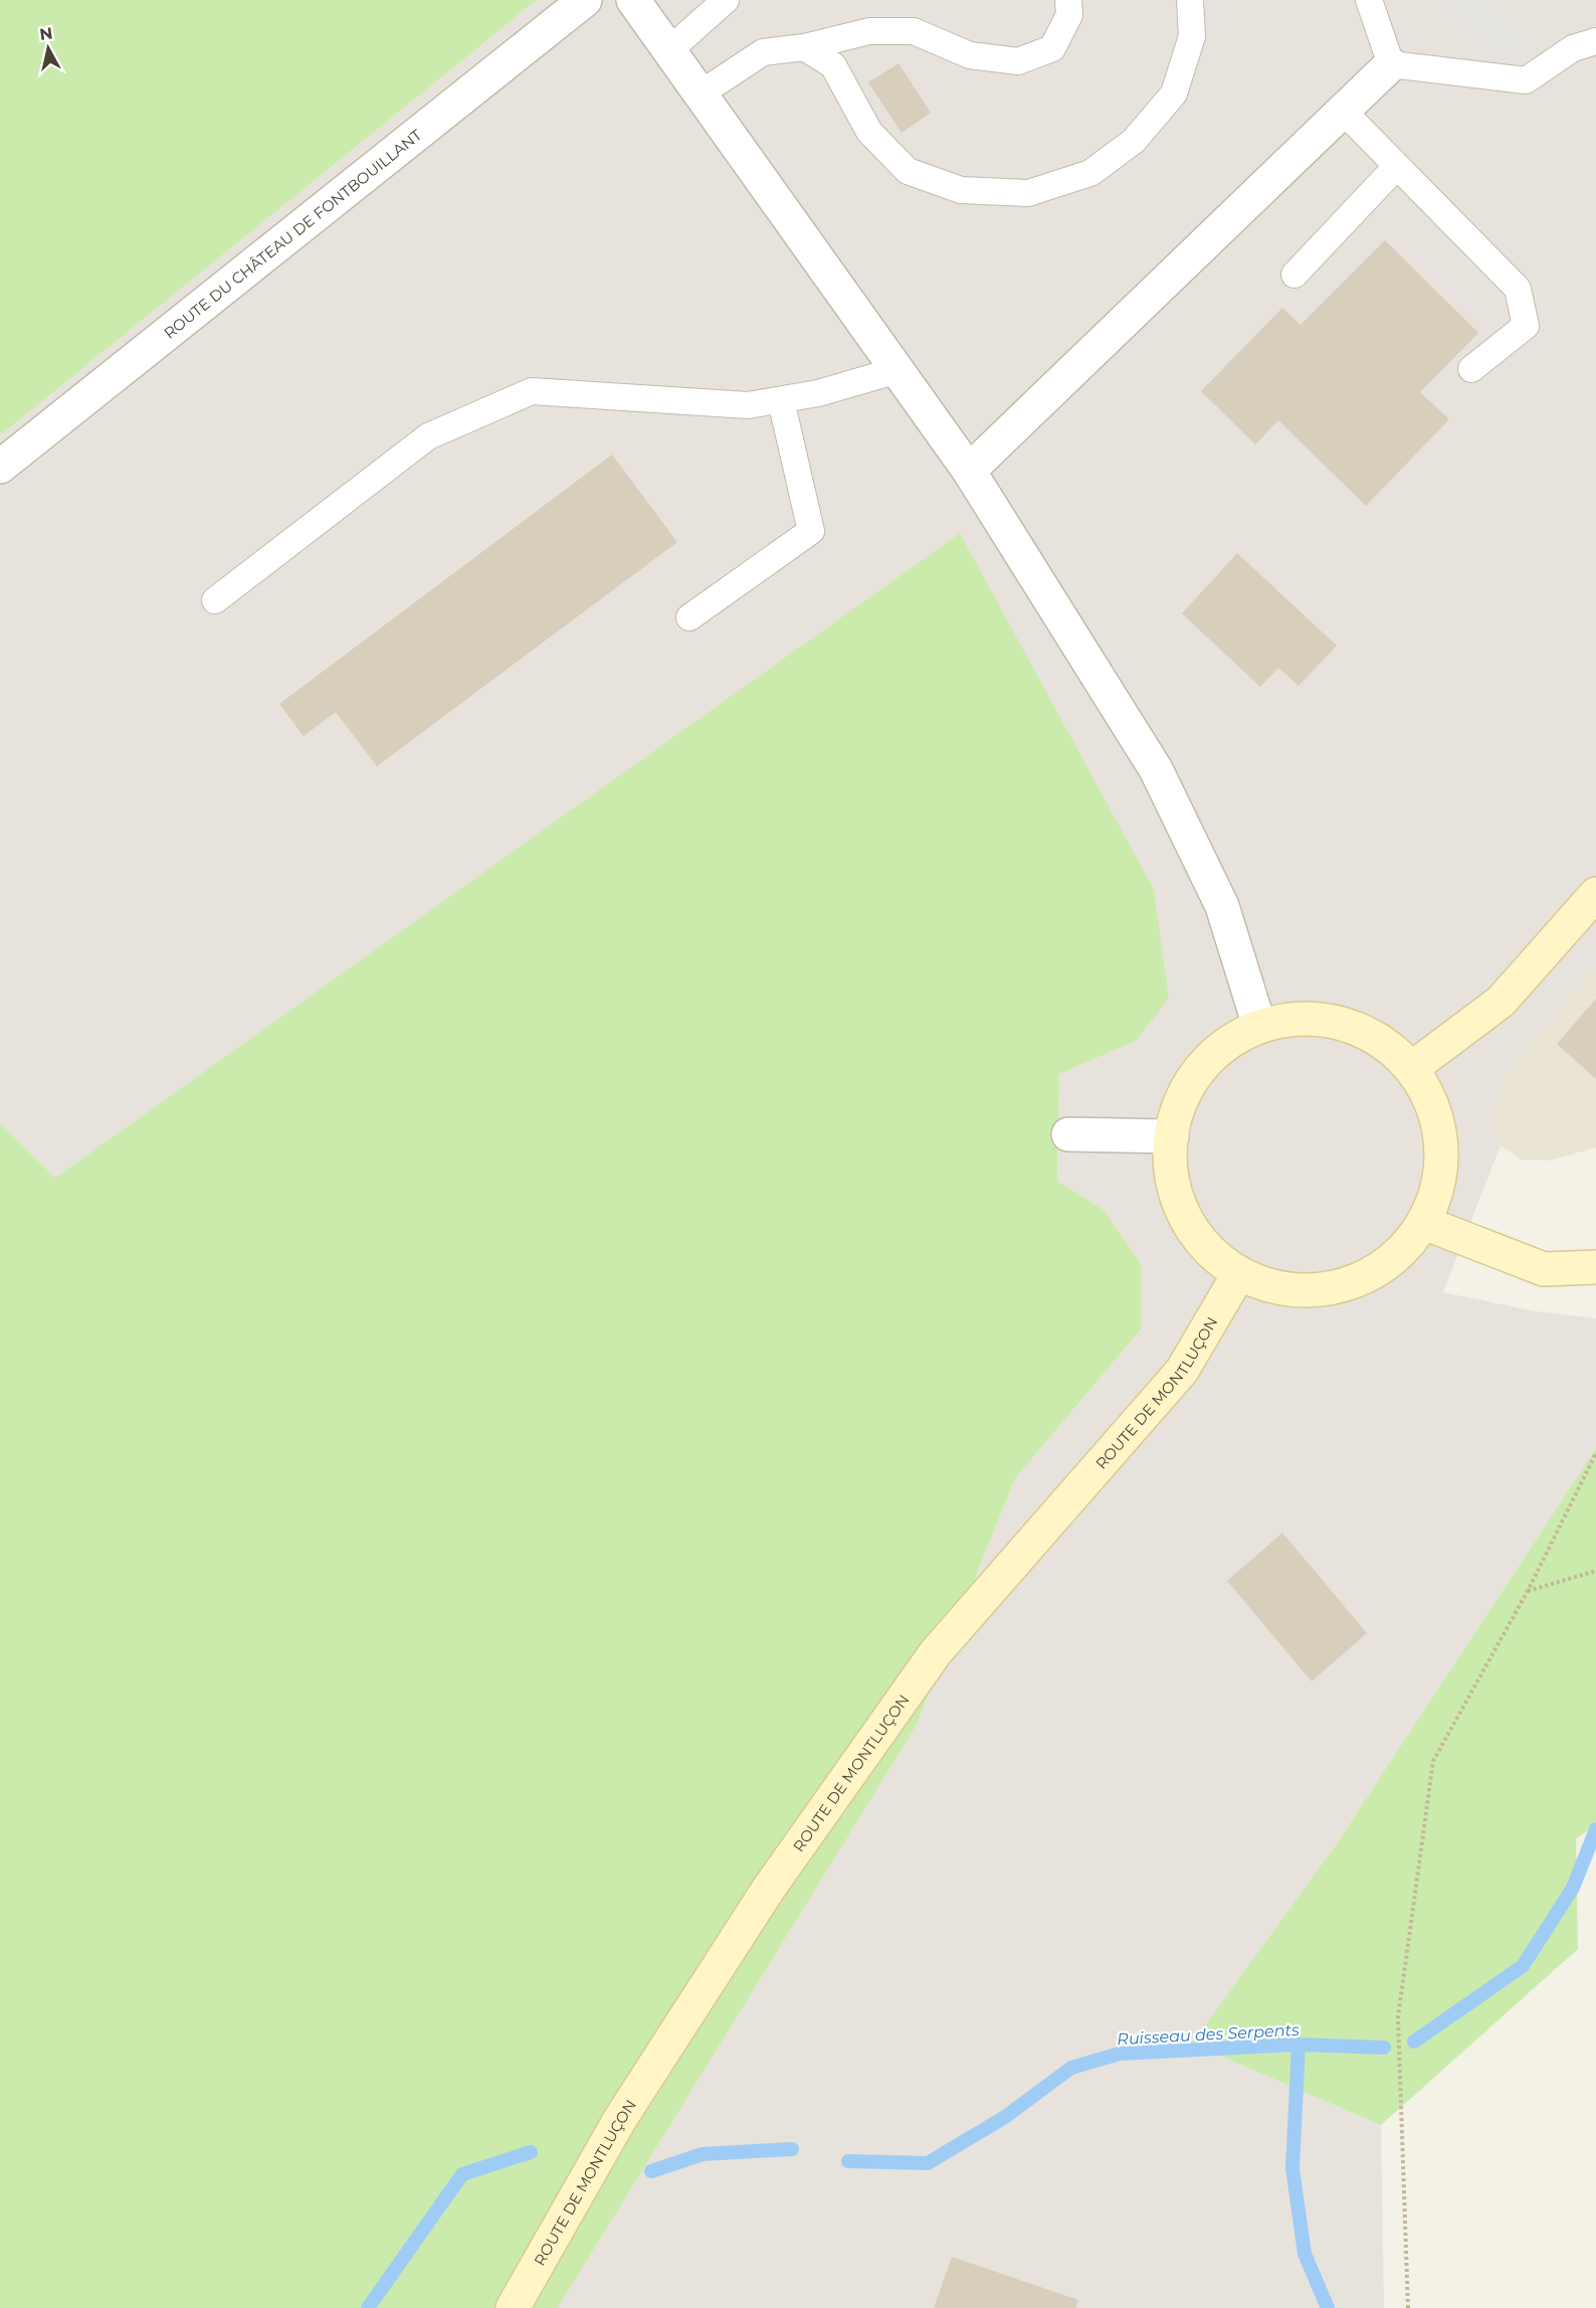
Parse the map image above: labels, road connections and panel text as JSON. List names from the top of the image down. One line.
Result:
{"streets":{"main road":["ROUTE DE MONTLUÇON"],"street":["ROUTE DU CHÂTEAU DE FONTBOUILLANT"]},"water":["Ruisseau des Serpents"],"north":"top"}
